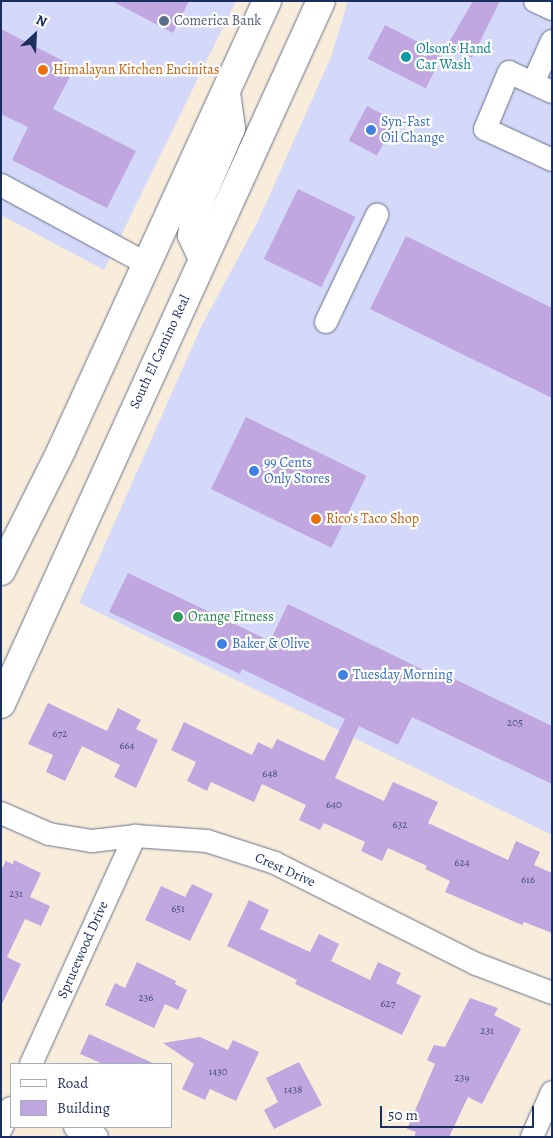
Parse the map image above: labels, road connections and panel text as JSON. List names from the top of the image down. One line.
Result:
{"streets":{"main road":["South El Camino Real"],"street":["Crest Drive","Sprucewood Drive"]},"crossings":[["Crest Drive","Sprucewood Drive"]],"places":["Comerica Bank","Olson's Hand Car Wash","Himalayan Kitchen Encinitas","Syn-Fast Oil Change","99 Cents Only Stores","Rico's Taco Shop","Orange Fitness","Baker & Olive","Tuesday Morning"],"house_numbers":["205","672","664","648","640","632","624","616","231","651","236","627","231","1430","239","1438"],"legend":["Road","Building"],"scale_bar":"50 m","north":"top right"}
